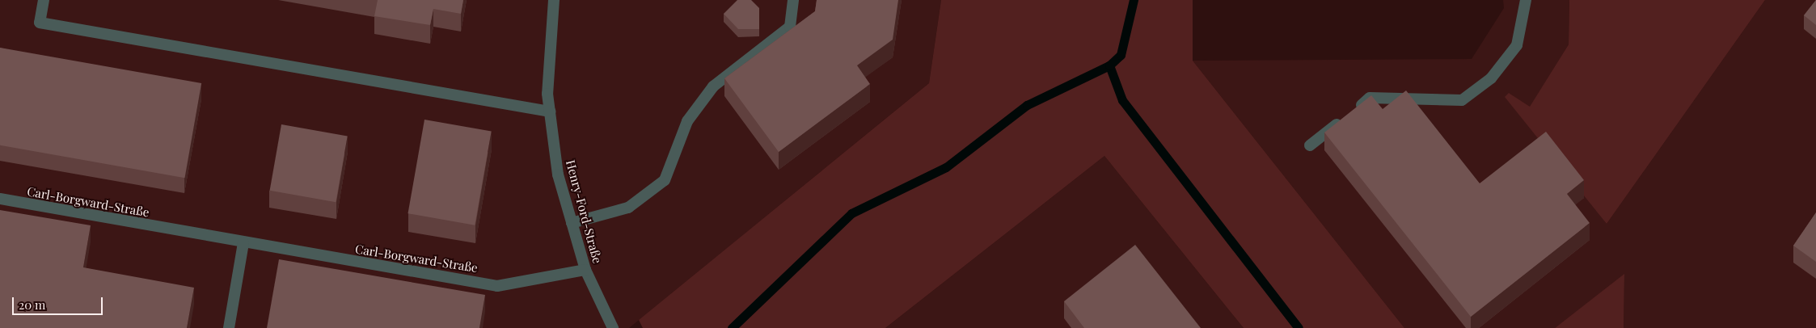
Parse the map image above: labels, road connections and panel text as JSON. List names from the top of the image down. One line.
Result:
{"streets":{"street":["Carl-Borgward-Straße","Henry-Ford-Straße"]},"crossings":[["Carl-Borgward-Straße","Henry-Ford-Straße"]],"scale_bar":"20 m"}
